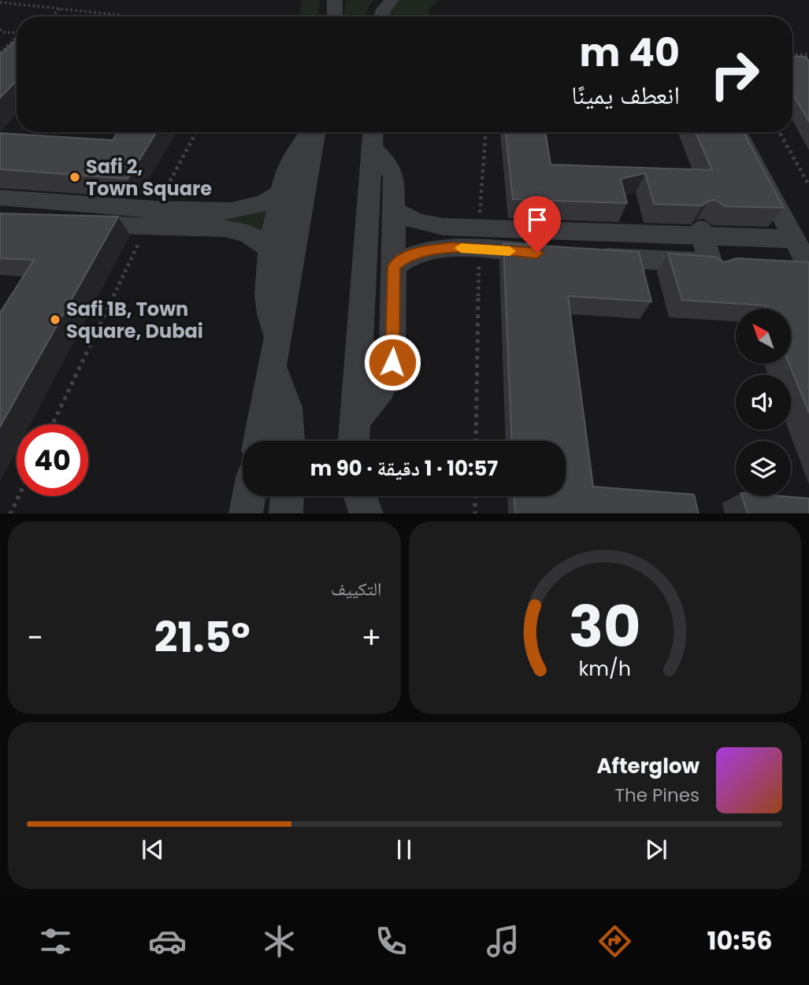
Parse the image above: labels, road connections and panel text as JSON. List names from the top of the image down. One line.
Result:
{"places":["Safi 2, Town Square","Safi 1B, Town Square, Dubai"],"north":"top left","page":{"turn":["40 m","انعطف يمينًا"],"limit":"40","trip":"10:57 · 1 دقيقة · 90 m","tile":"التكييف","heat":["−","21.5°","+"],"song":["Afterglow","The Pines"],"tabs":"10:56","gauge":["30","km/h"]}}
